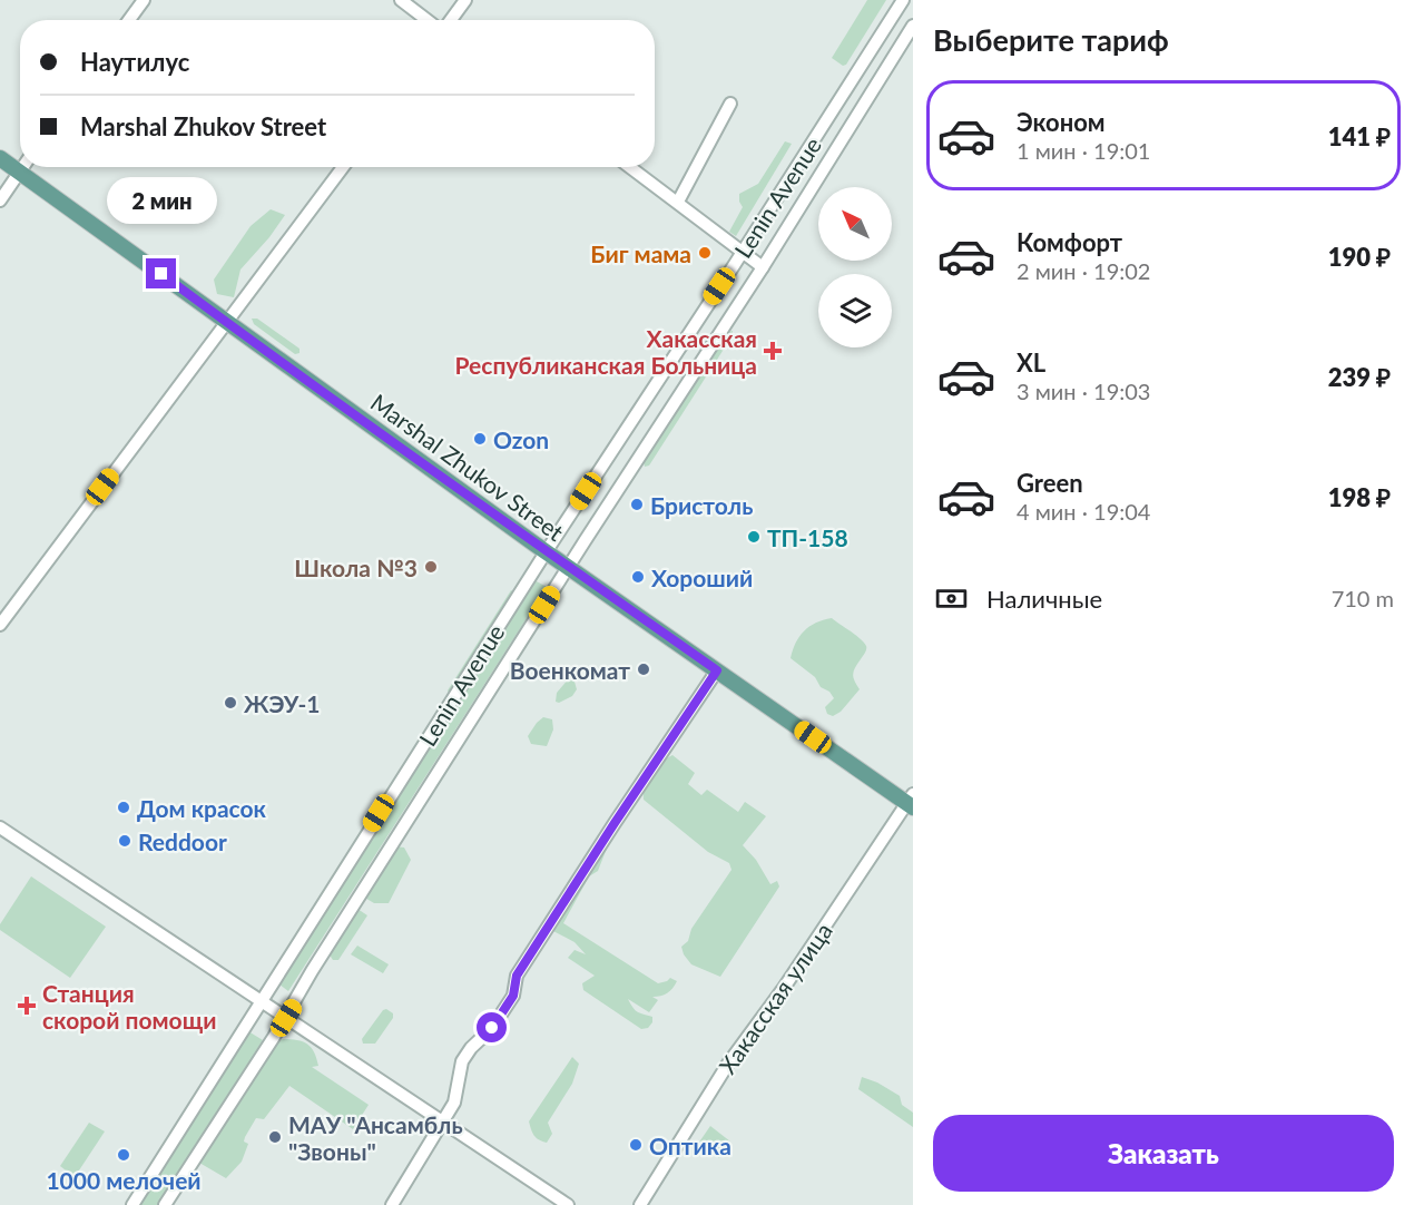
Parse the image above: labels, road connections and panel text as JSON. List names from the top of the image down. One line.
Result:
{"streets":{"main road":["Marshal Zhukov Street"],"street":["Lenin Avenue","Хакасская улица"]},"crossings":[["Lenin Avenue","Marshal Zhukov Street"],["Marshal Zhukov Street","Хакасская улица"]],"places":{"other":["Биг мама","Ozon","Бристоль","ТП-158","Школа №3","Хороший","Военкомат","ЖЭУ-1","Дом красок","Reddoor","МАУ \"Ансамбль \"Звоны\"","Оптика","1000 мелочей"],"health":["Хакасская Республиканская Больница","Станция скорой помощи"]},"north":"top left","page":{"heading":"Выберите тариф","banner":["Наутилус","Marshal Zhukov Street"],"list":[{"name":"Эконом","note":"1 мин · 19:01","value":"141 ₽"},{"name":"Комфорт","note":"2 мин · 19:02","value":"190 ₽"},{"name":"XL","note":"3 мин · 19:03","value":"239 ₽"},{"name":"Green","note":"4 мин · 19:04","value":"198 ₽"}],"bubble":"2 мин","pay":["Наличные","710 m"],"buttons":"Заказать"}}
